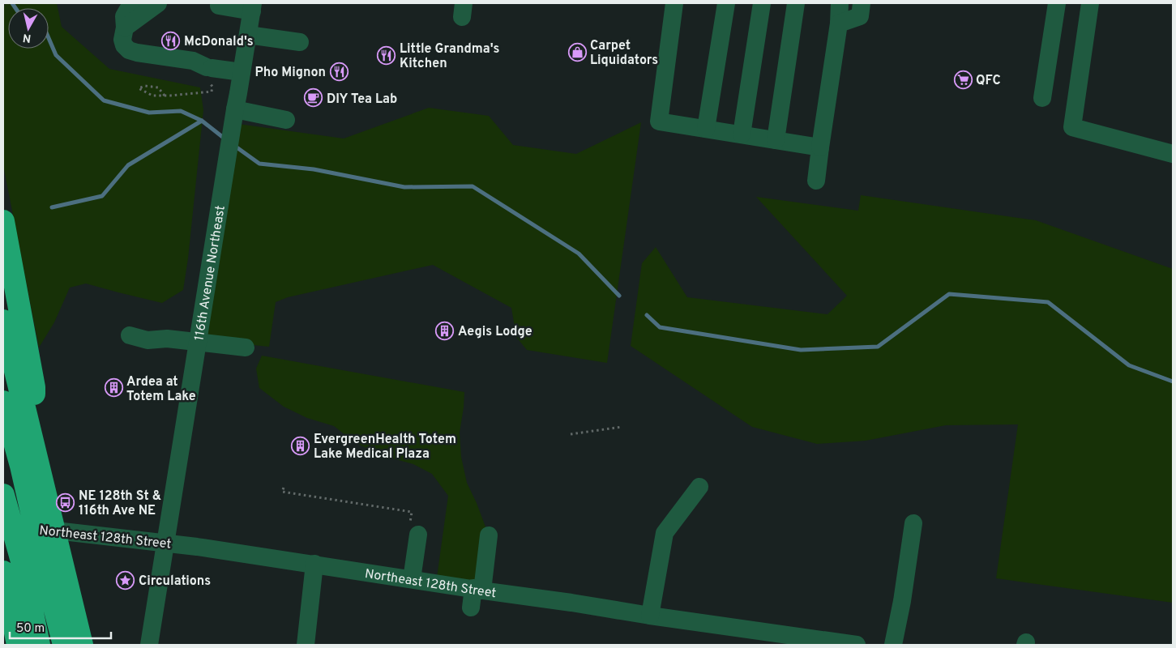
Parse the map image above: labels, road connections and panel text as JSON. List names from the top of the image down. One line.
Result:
{"streets":{"street":["116th Avenue Northeast","Northeast 128th Street"]},"crossings":[["116th Avenue Northeast","Northeast 128th Street"]],"places":{"restaurant":["McDonald's","Little Grandma's Kitchen","Pho Mignon"],"shop":["Carpet Liquidators"],"supermarket":["QFC"],"cafe":["DIY Tea Lab"],"building":["Aegis Lodge","Ardea at Totem Lake","EvergreenHealth Totem Lake Medical Plaza"],"bus stop":["NE 128th St & 116th Ave NE"],"place":["Circulations"]},"scale_bar":"50 m","north":"bottom"}
